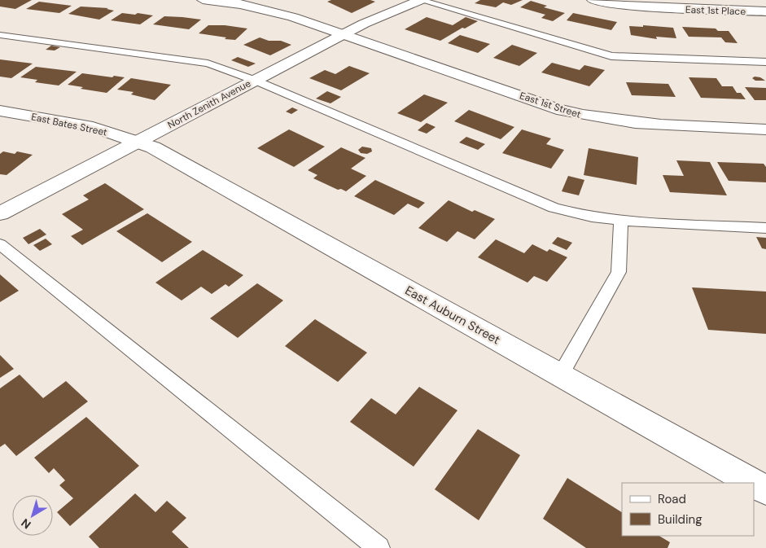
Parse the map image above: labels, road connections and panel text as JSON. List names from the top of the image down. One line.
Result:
{"streets":{"street":["East 1st Place","North Zenith Avenue","East 1st Street","East Bates Street","East Auburn Street"]},"crossings":[["North Zenith Avenue","East 1st Street"],["North Zenith Avenue","East Bates Street"],["North Zenith Avenue","East Auburn Street"],["East Bates Street","East Auburn Street"]],"legend":["Road","Building"],"north":"bottom left"}
